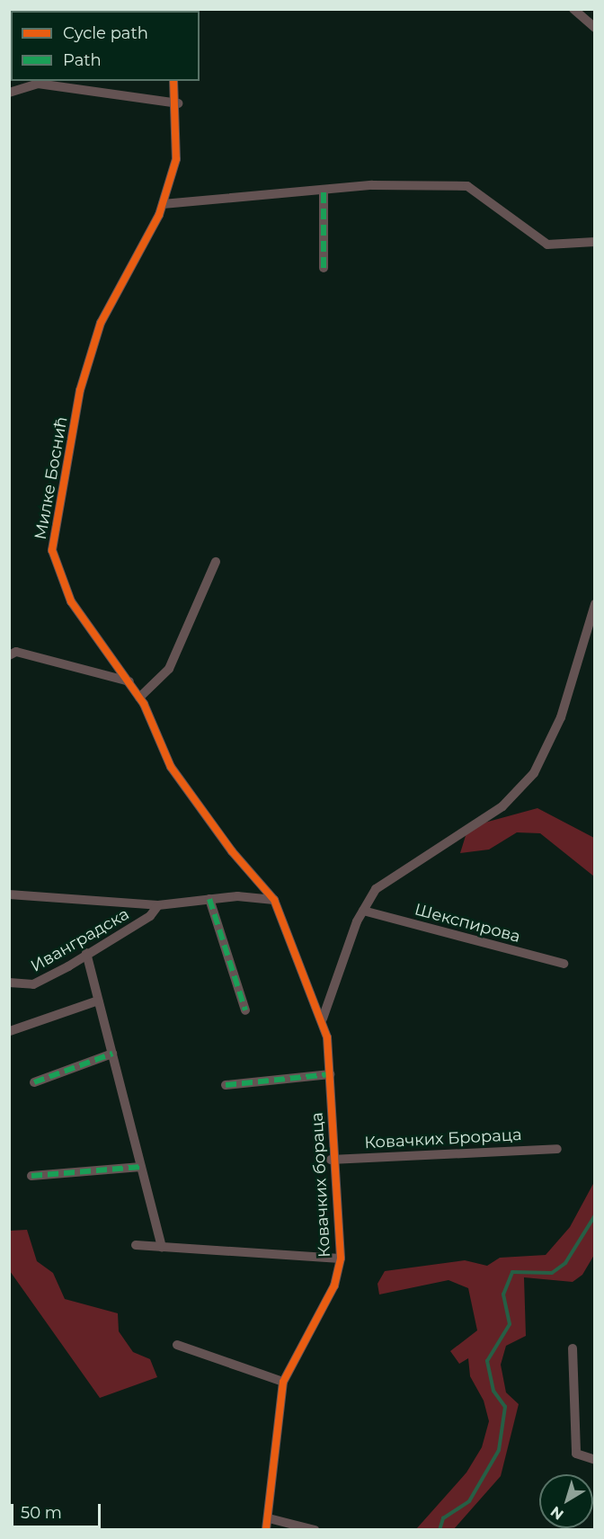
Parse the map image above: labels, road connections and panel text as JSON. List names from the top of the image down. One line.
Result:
{"streets":{"street":["Милке Боснић","Шекспирова","Иванградска","Ковачких Брораца","Ковачких бораца"]},"crossings":[["Милке Боснић","Ковачких бораца"],["Шекспирова","Ковачких бораца"],["Ковачких Брораца","Ковачких бораца"]],"legend":["Cycle path","Path"],"scale_bar":"50 m","north":"bottom left"}
